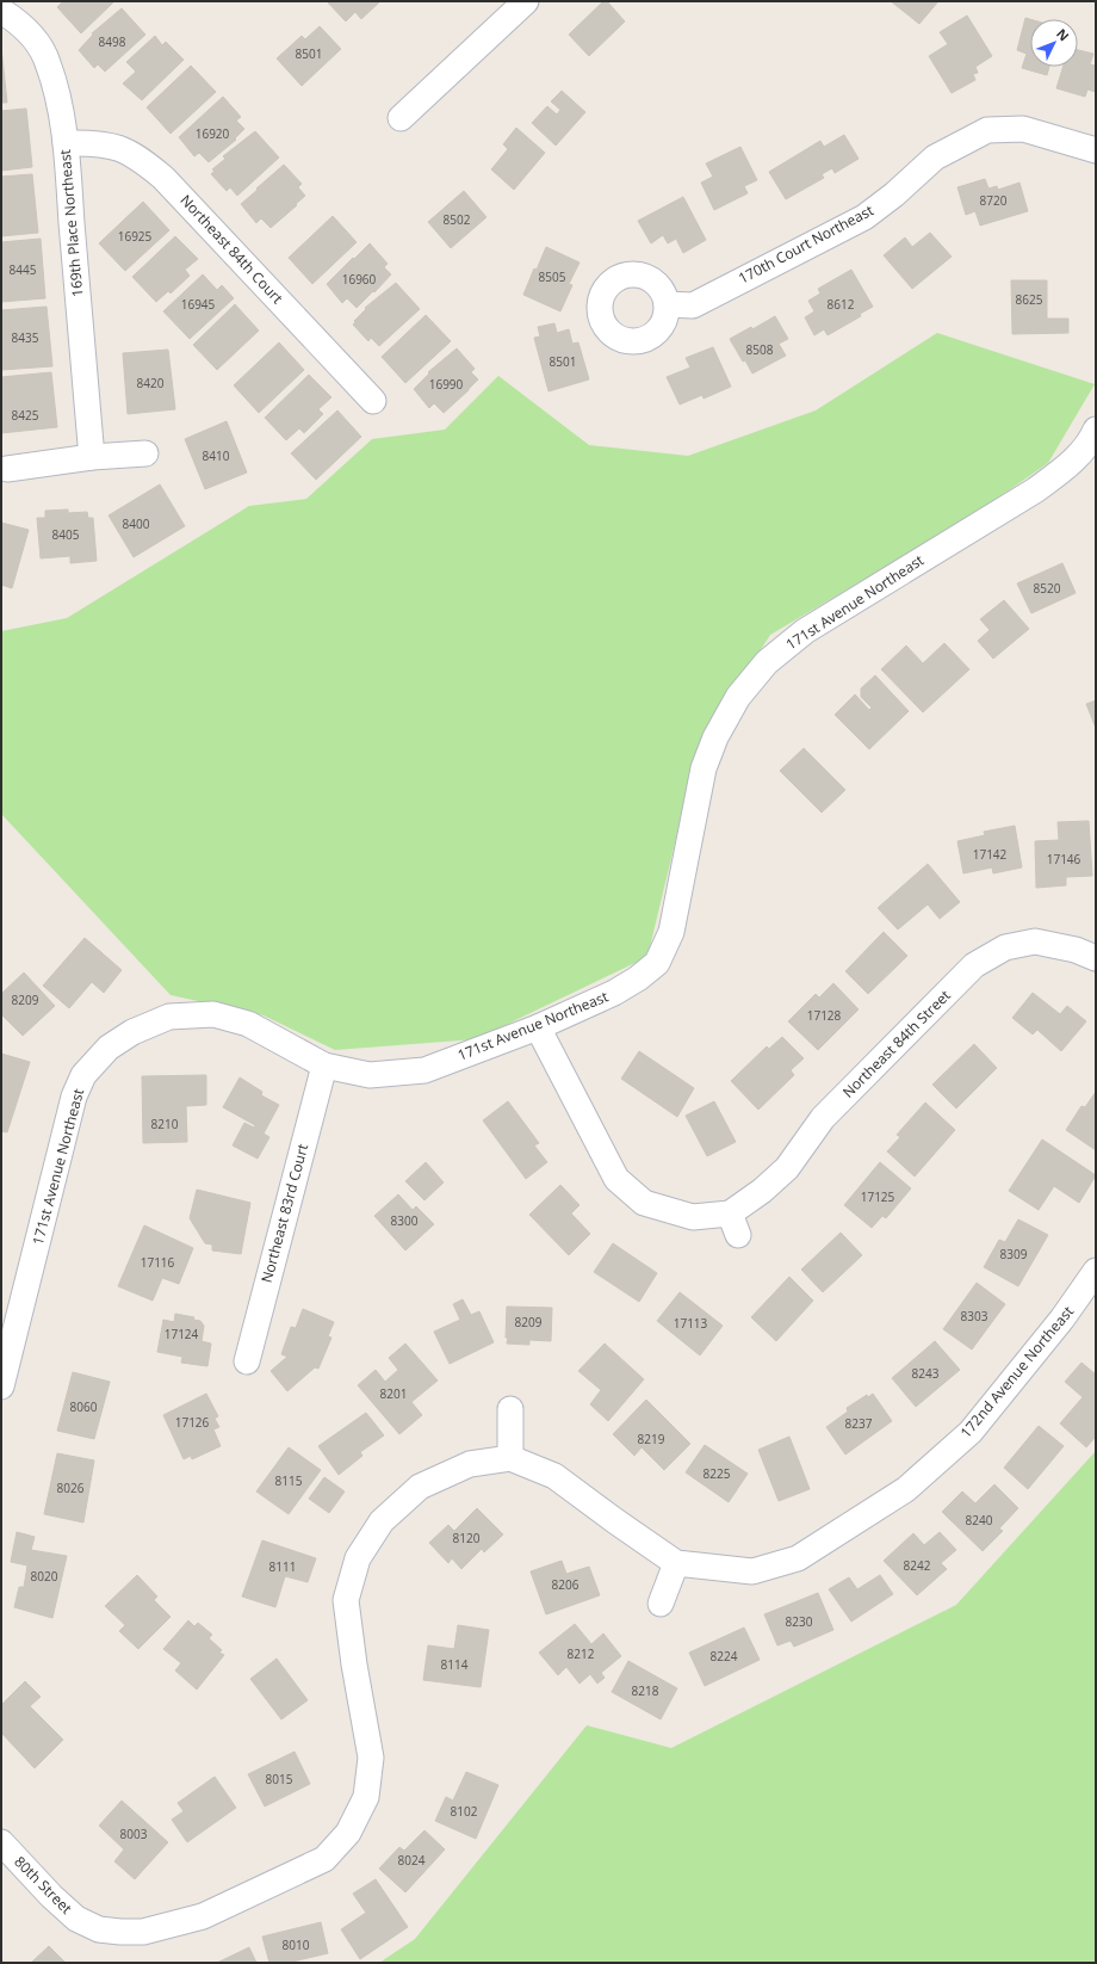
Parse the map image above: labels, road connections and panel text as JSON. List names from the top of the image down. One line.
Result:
{"streets":{"street":["169th Place Northeast","170th Court Northeast","Northeast 84th Court","171st Avenue Northeast","Northeast 84th Street","Northeast 83rd Court","172nd Avenue Northeast","80th Street"]},"crossings":[["169th Place Northeast","Northeast 84th Court"],["171st Avenue Northeast","Northeast 84th Street"],["171st Avenue Northeast","Northeast 83rd Court"],["172nd Avenue Northeast","80th Street"]],"house_numbers":["8498","8501","16920","8720","8502","16925","8445","8505","16960","8625","16945","8612","8435","8508","8501","8420","16990","8425","8410","8400","8405","8520","17142","17146","8209","17128","8210","17125","8300","8309","17116","8303","8209","17113","17124","8243","8201","8060","17126","8237","8219","8225","8115","8026","8240","8120","8242","8111","8020","8206","8230","8212","8224","8114","8218","8015","8102","8003","8024","8010"],"north":"top right"}
